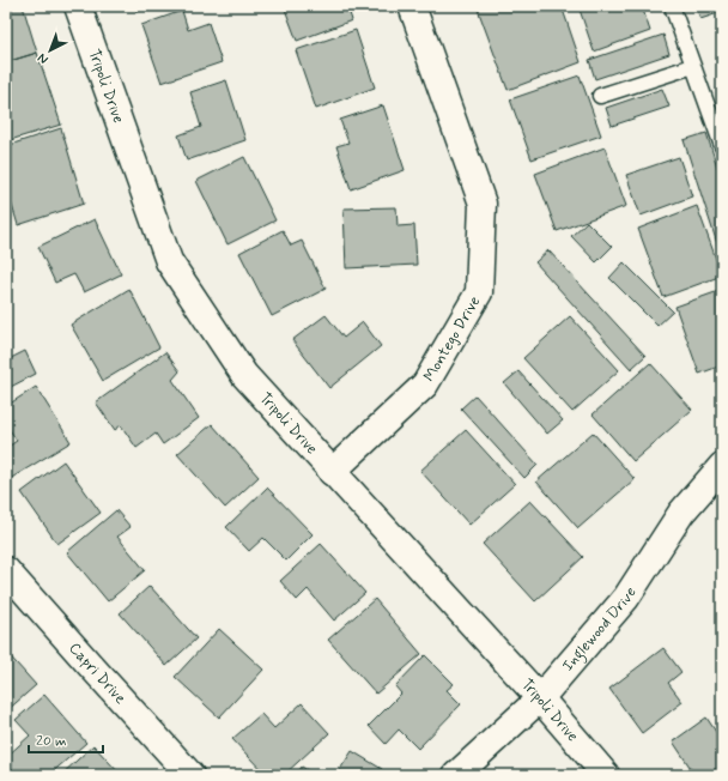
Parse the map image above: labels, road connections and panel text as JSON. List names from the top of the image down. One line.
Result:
{"streets":{"street":["Tripoli Drive","Montego Drive","Inglewood Drive","Capri Drive"]},"crossings":[["Tripoli Drive","Montego Drive"],["Tripoli Drive","Inglewood Drive"]],"scale_bar":"20 m","north":"bottom left"}
